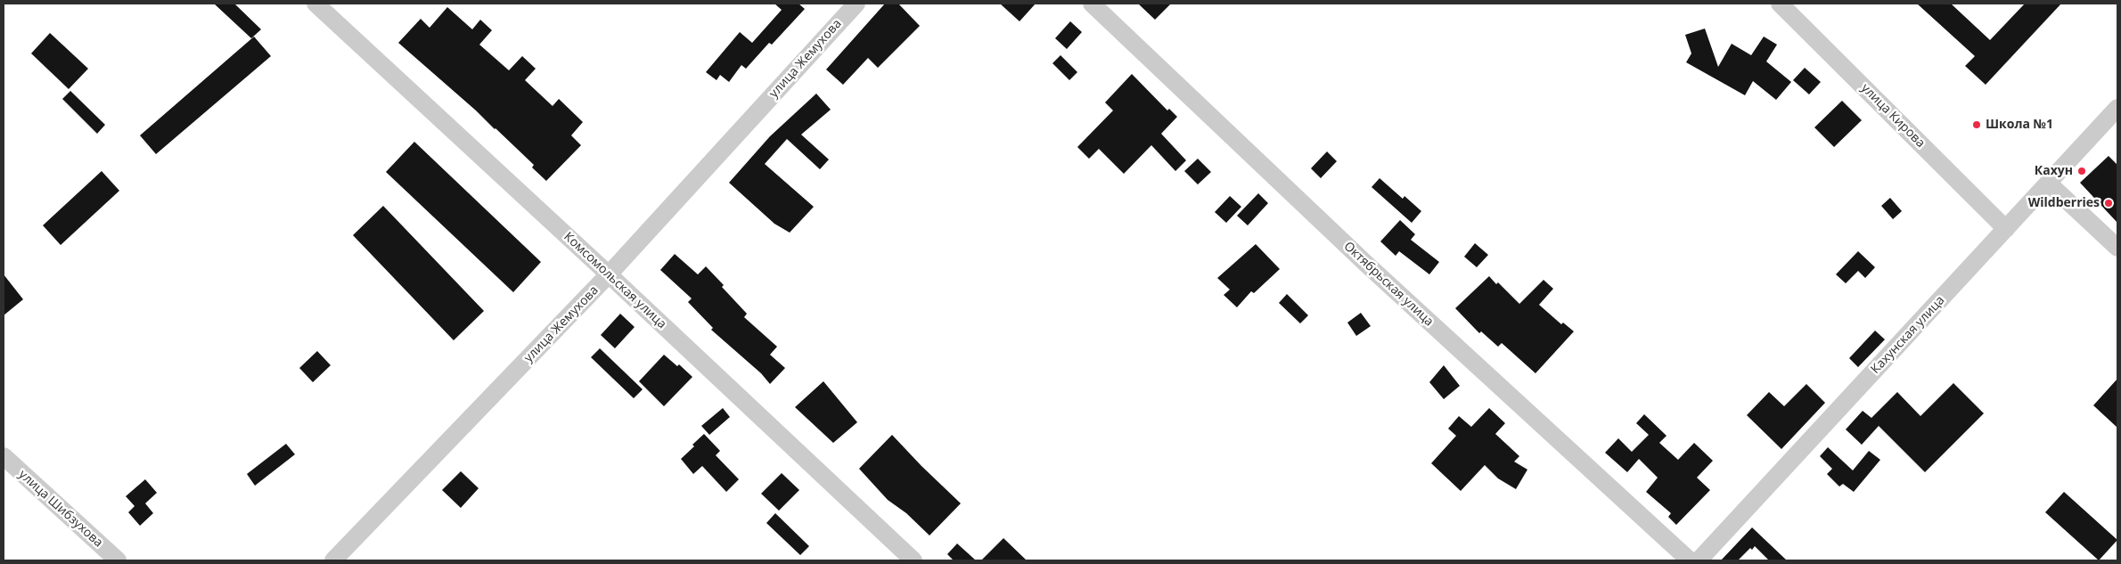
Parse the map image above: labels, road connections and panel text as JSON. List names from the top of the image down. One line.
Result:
{"streets":{"street":["улица Жемухова","улица Кирова","Комсомольская улица","Октябрьская улица","Кахунская улица","улица Шибзухова"]},"crossings":[["улица Жемухова","Комсомольская улица"],["улица Кирова","Кахунская улица"]],"places":["Школа №1","Кахун","Wildberries"]}
